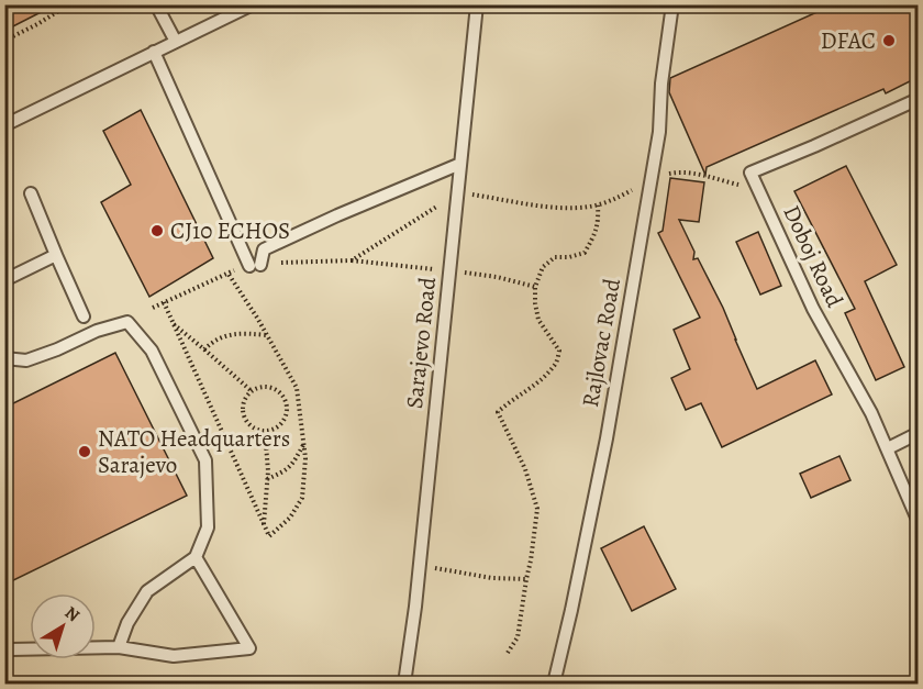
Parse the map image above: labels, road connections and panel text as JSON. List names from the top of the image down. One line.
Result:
{"streets":{"lane":["Doboj Road","Sarajevo Road","Rajlovac Road"]},"places":["DFAC","CJ10 ECHOS","NATO Headquarters Sarajevo"],"north":"top right"}
